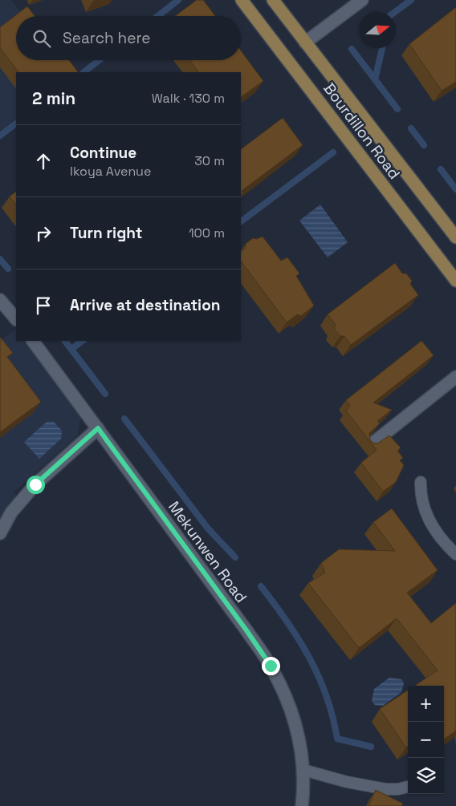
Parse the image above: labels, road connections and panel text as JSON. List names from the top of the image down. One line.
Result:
{"streets":{"main road":["Bourdillon Road"],"street":["Mekunwen Road"]},"north":"right","page":{"search":"Search here","heading":["2 min","Walk · 130 m"],"list":[["Continue","Ikoya Avenue","30 m"],["Turn right","100 m"],"Arrive at destination"],"map_buttons":["+","−"]}}
